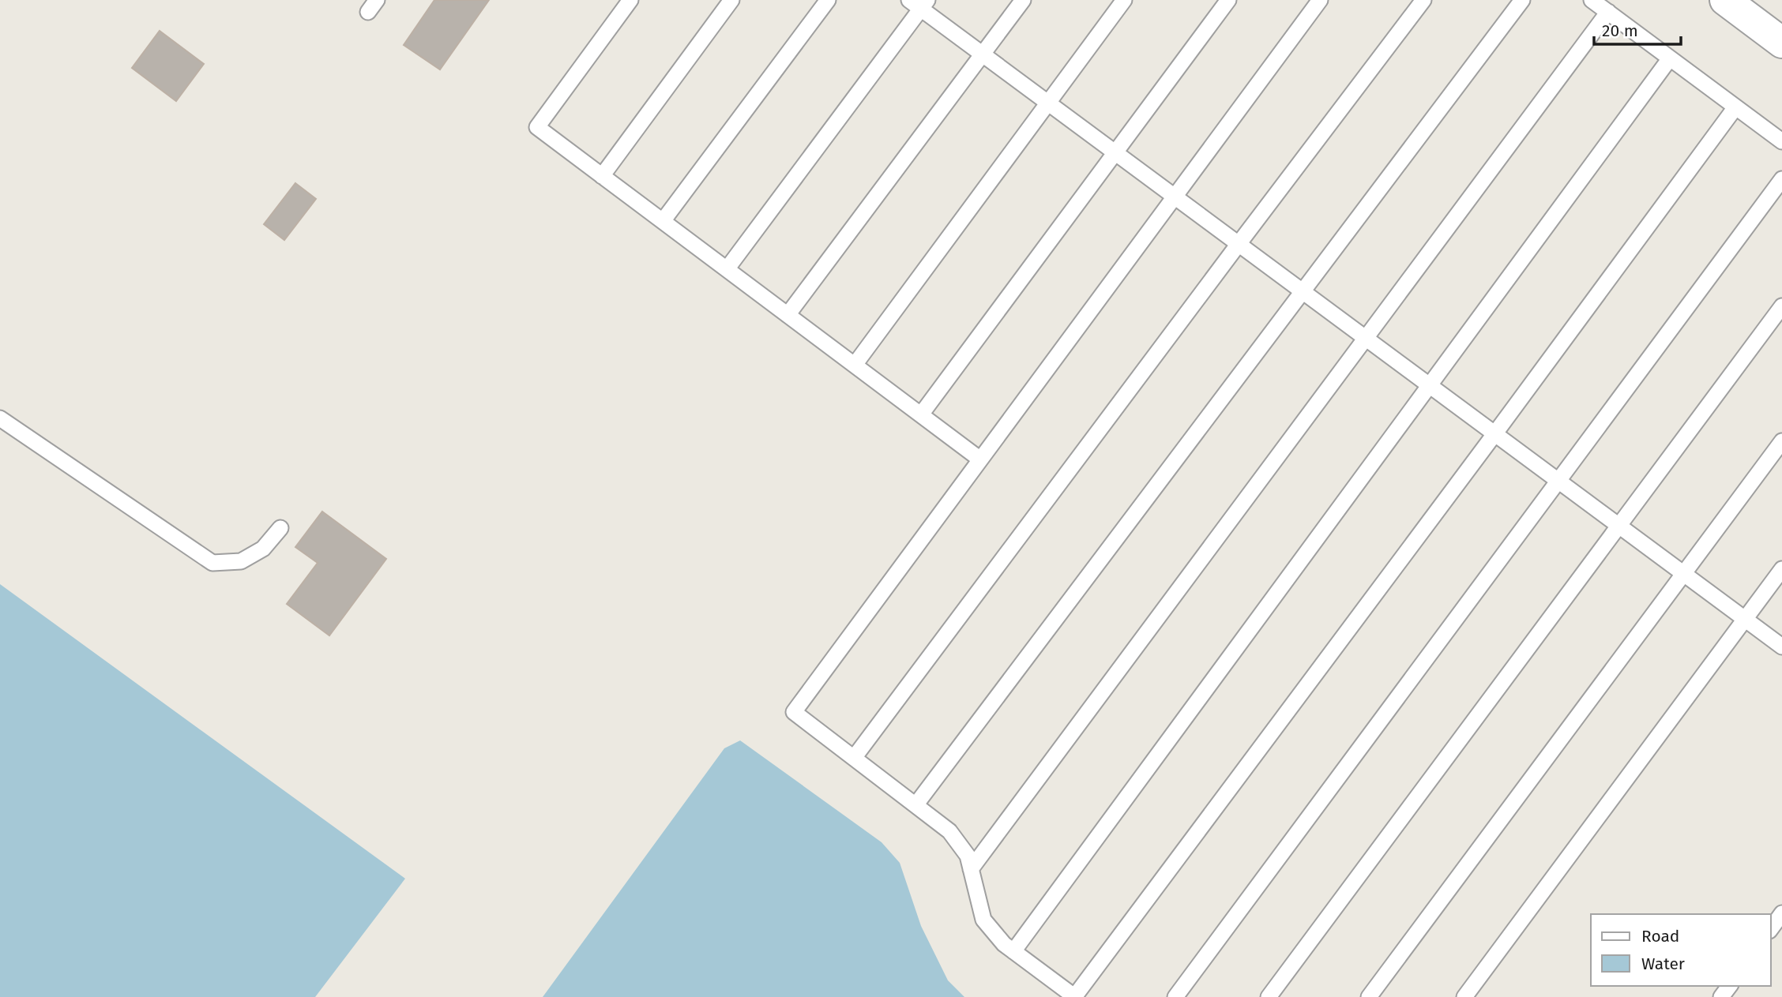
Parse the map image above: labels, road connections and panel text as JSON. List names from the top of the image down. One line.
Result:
{"legend":["Road","Water"],"scale_bar":"20 m"}
